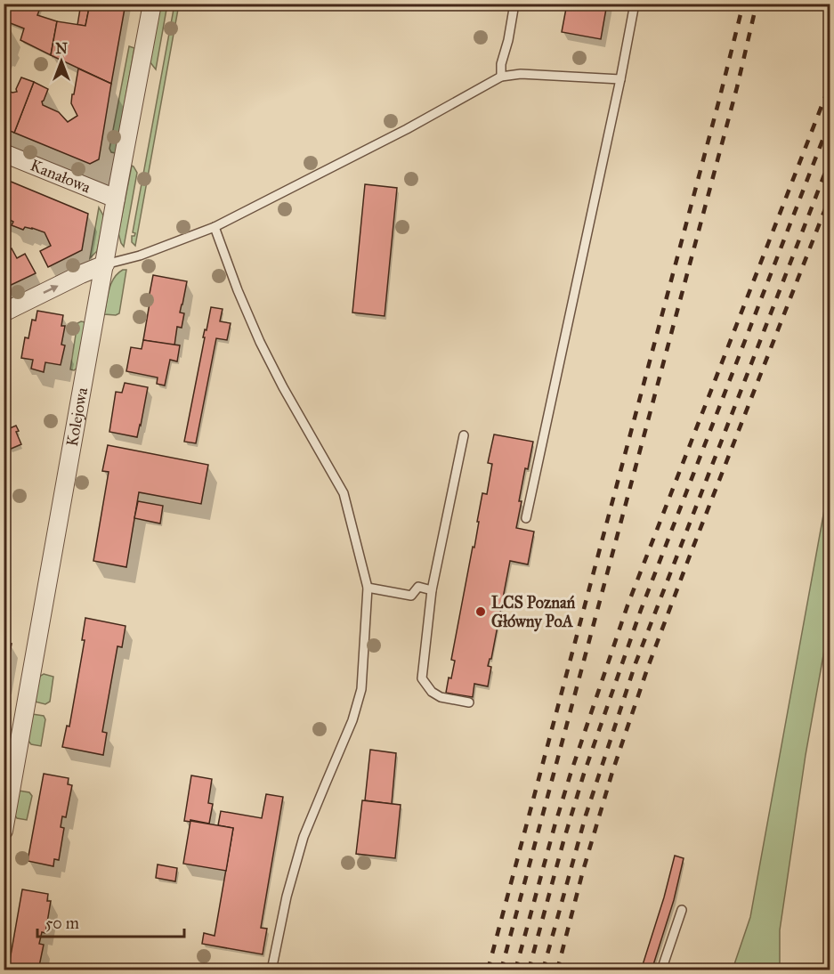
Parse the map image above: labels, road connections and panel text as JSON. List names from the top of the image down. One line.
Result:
{"streets":{"street":["Kanałowa","Kolejowa"]},"crossings":[["Kanałowa","Kolejowa"]],"places":["LCS Poznań Główny PoA"],"scale_bar":"50 m","north":"top"}
